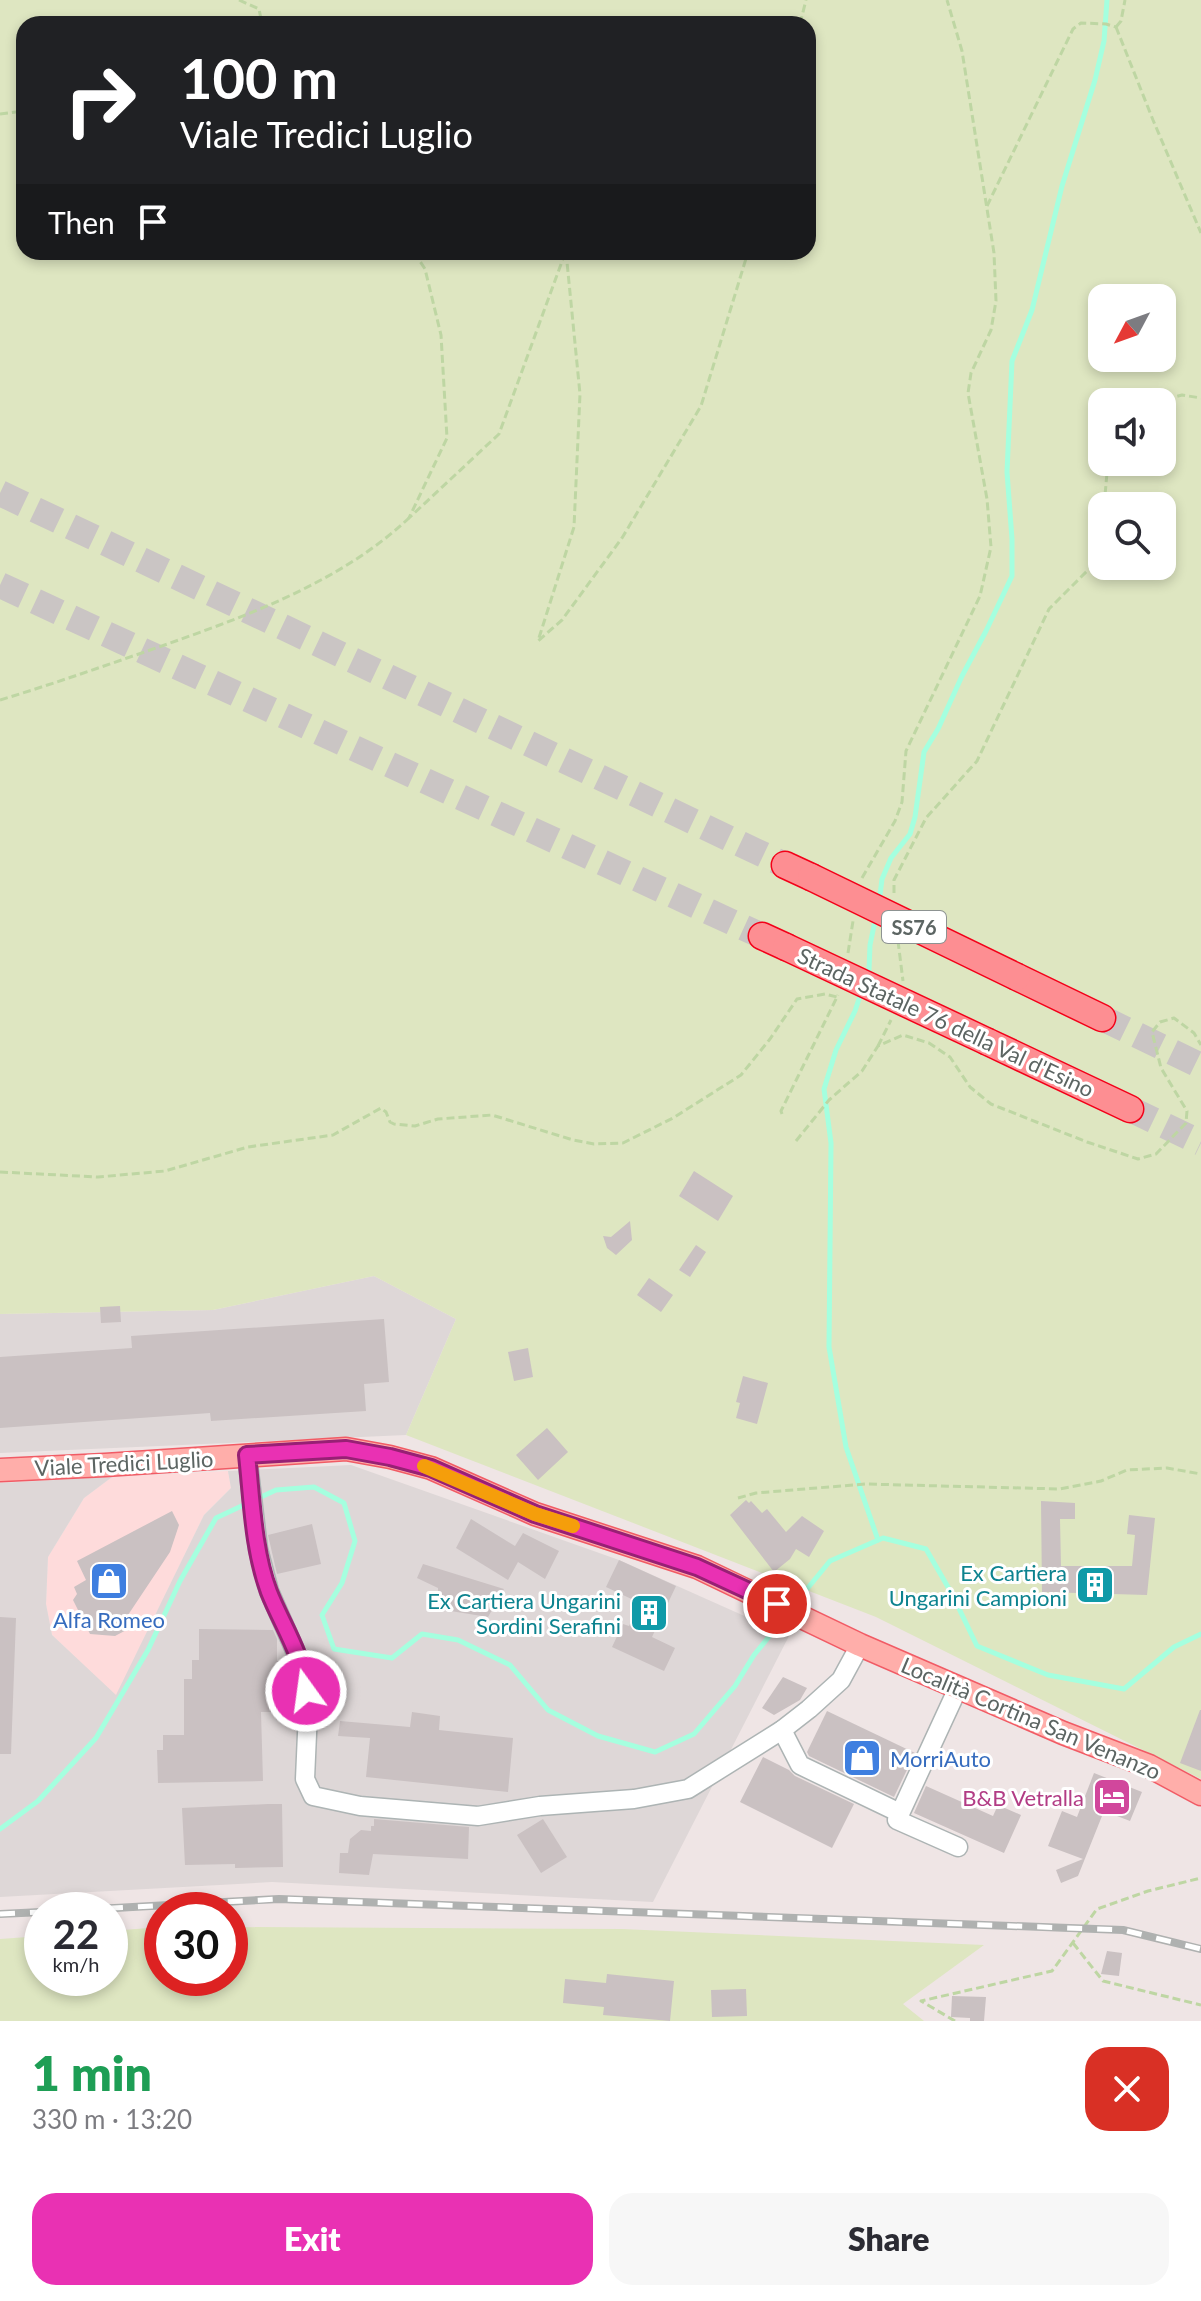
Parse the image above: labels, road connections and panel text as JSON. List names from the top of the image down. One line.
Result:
{"streets":{"highway":["SS76","Strada Statale 76 della Val d'Esino"],"main road":["Viale Tredici Luglio","Località Cortina San Venanzo"]},"crossings":[["Viale Tredici Luglio","Località Cortina San Venanzo"]],"places":{"shop":["Alfa Romeo","MorriAuto"],"building":["Ex Cartiera Ungarini Campioni","Ex Cartiera Ungarini Sordini Serafini"],"hotel":["B&B Vetralla"]},"north":"bottom left","page":{"turn":["100 m","Viale Tredici Luglio"],"then":"Then","speed":"22 km/h","limit":"30","heading":["1 min","330 m · 13:20"],"buttons":["Exit","Share"]}}
